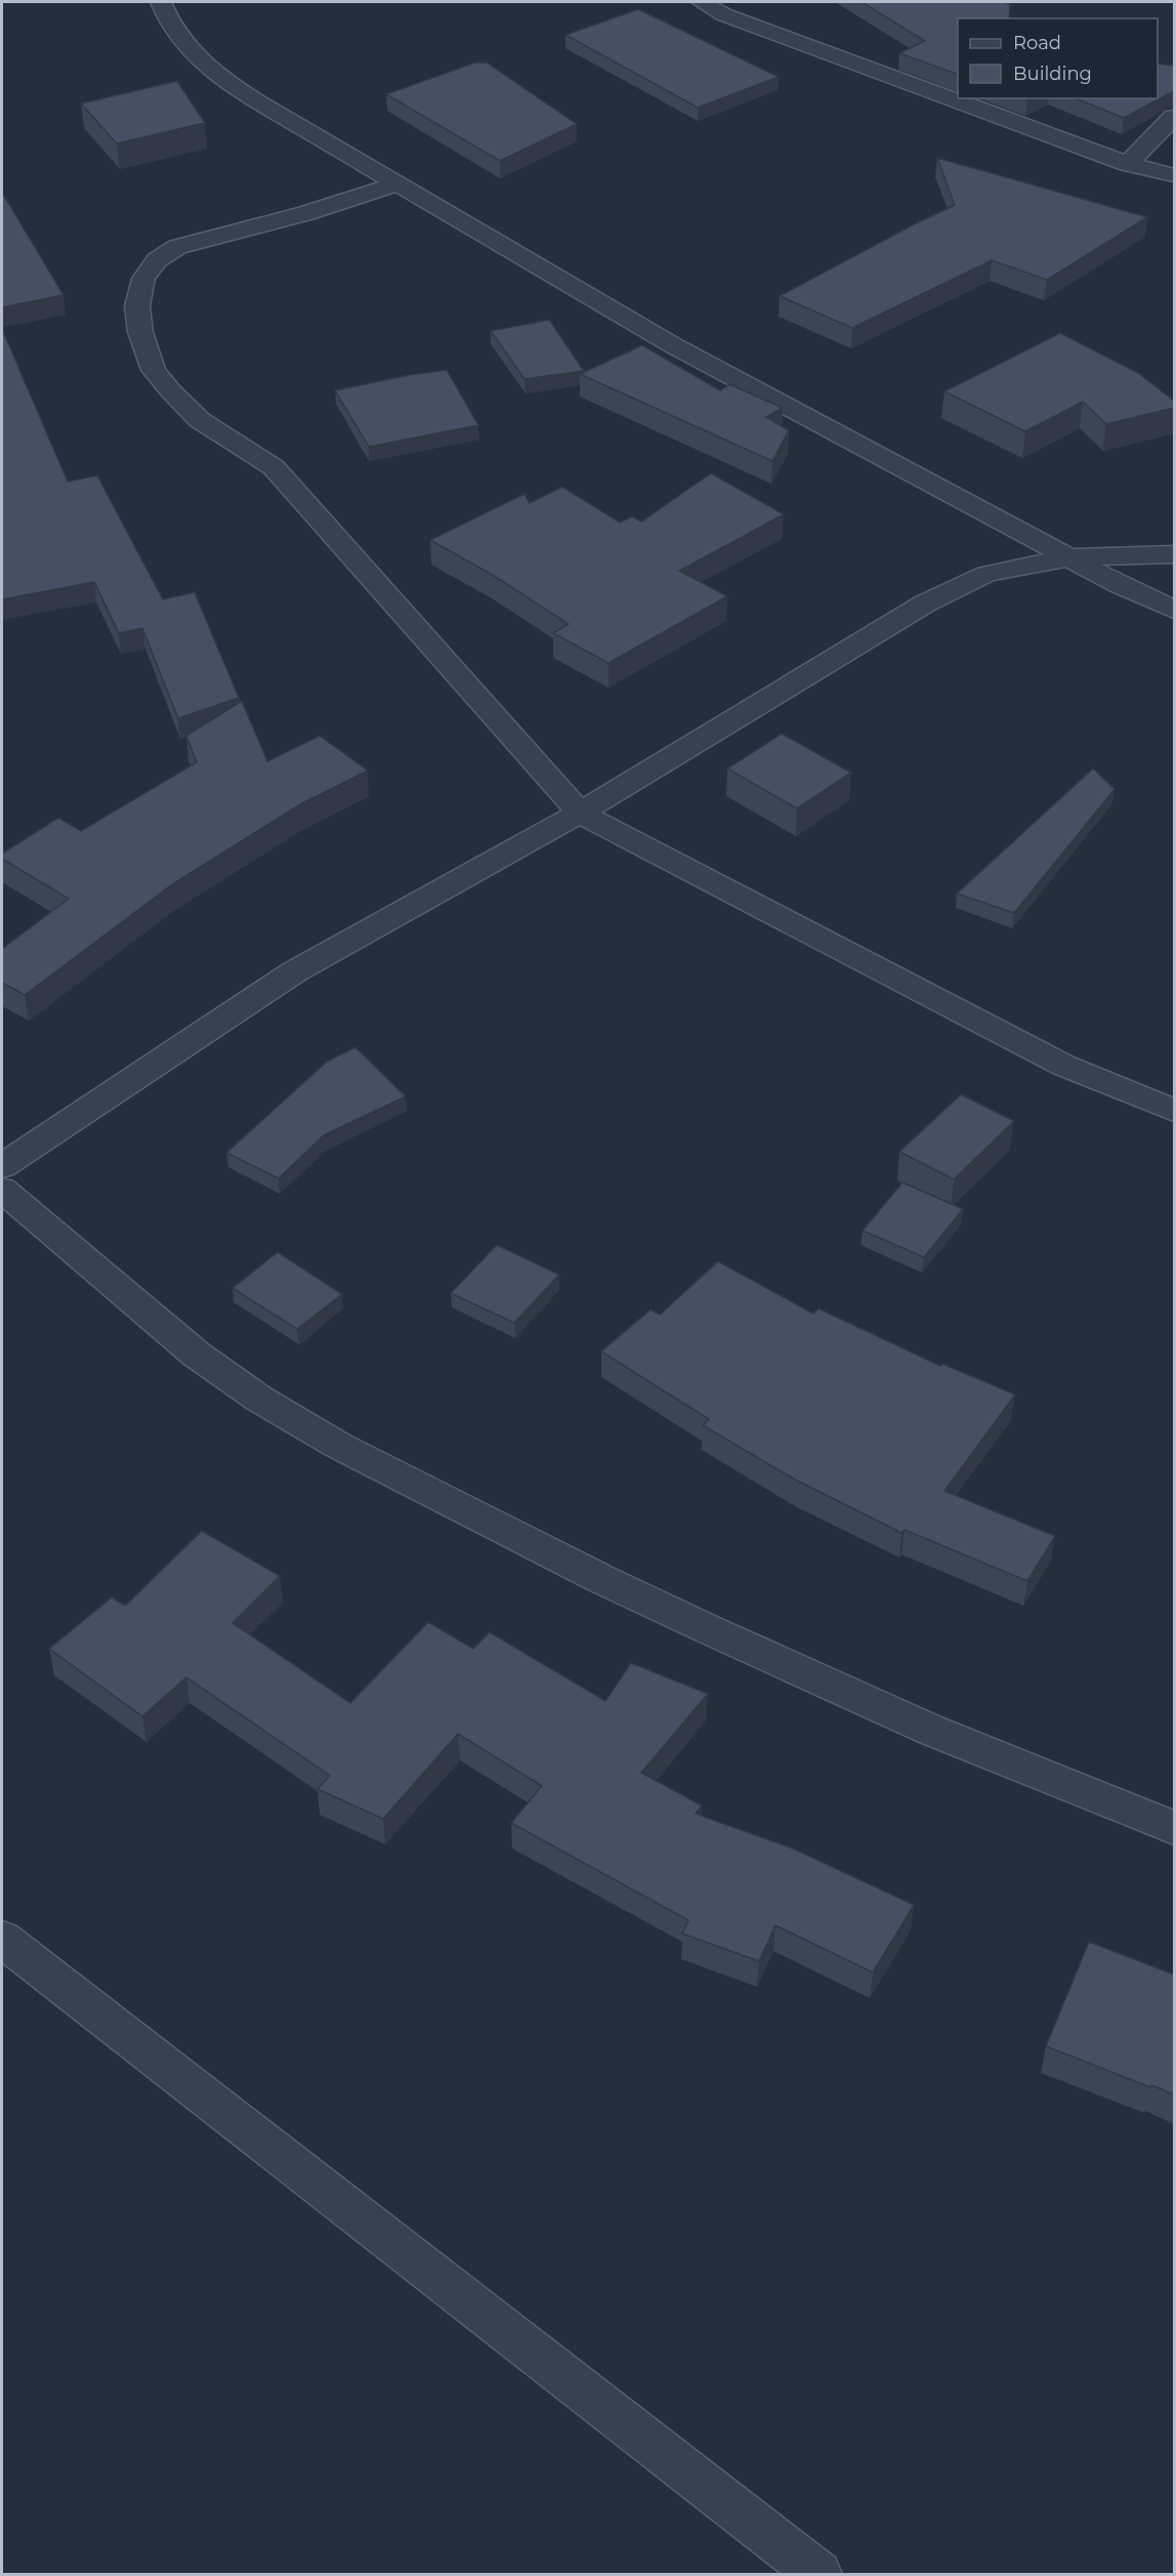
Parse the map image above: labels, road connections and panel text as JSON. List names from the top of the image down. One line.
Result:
{"legend":["Road","Building"]}
